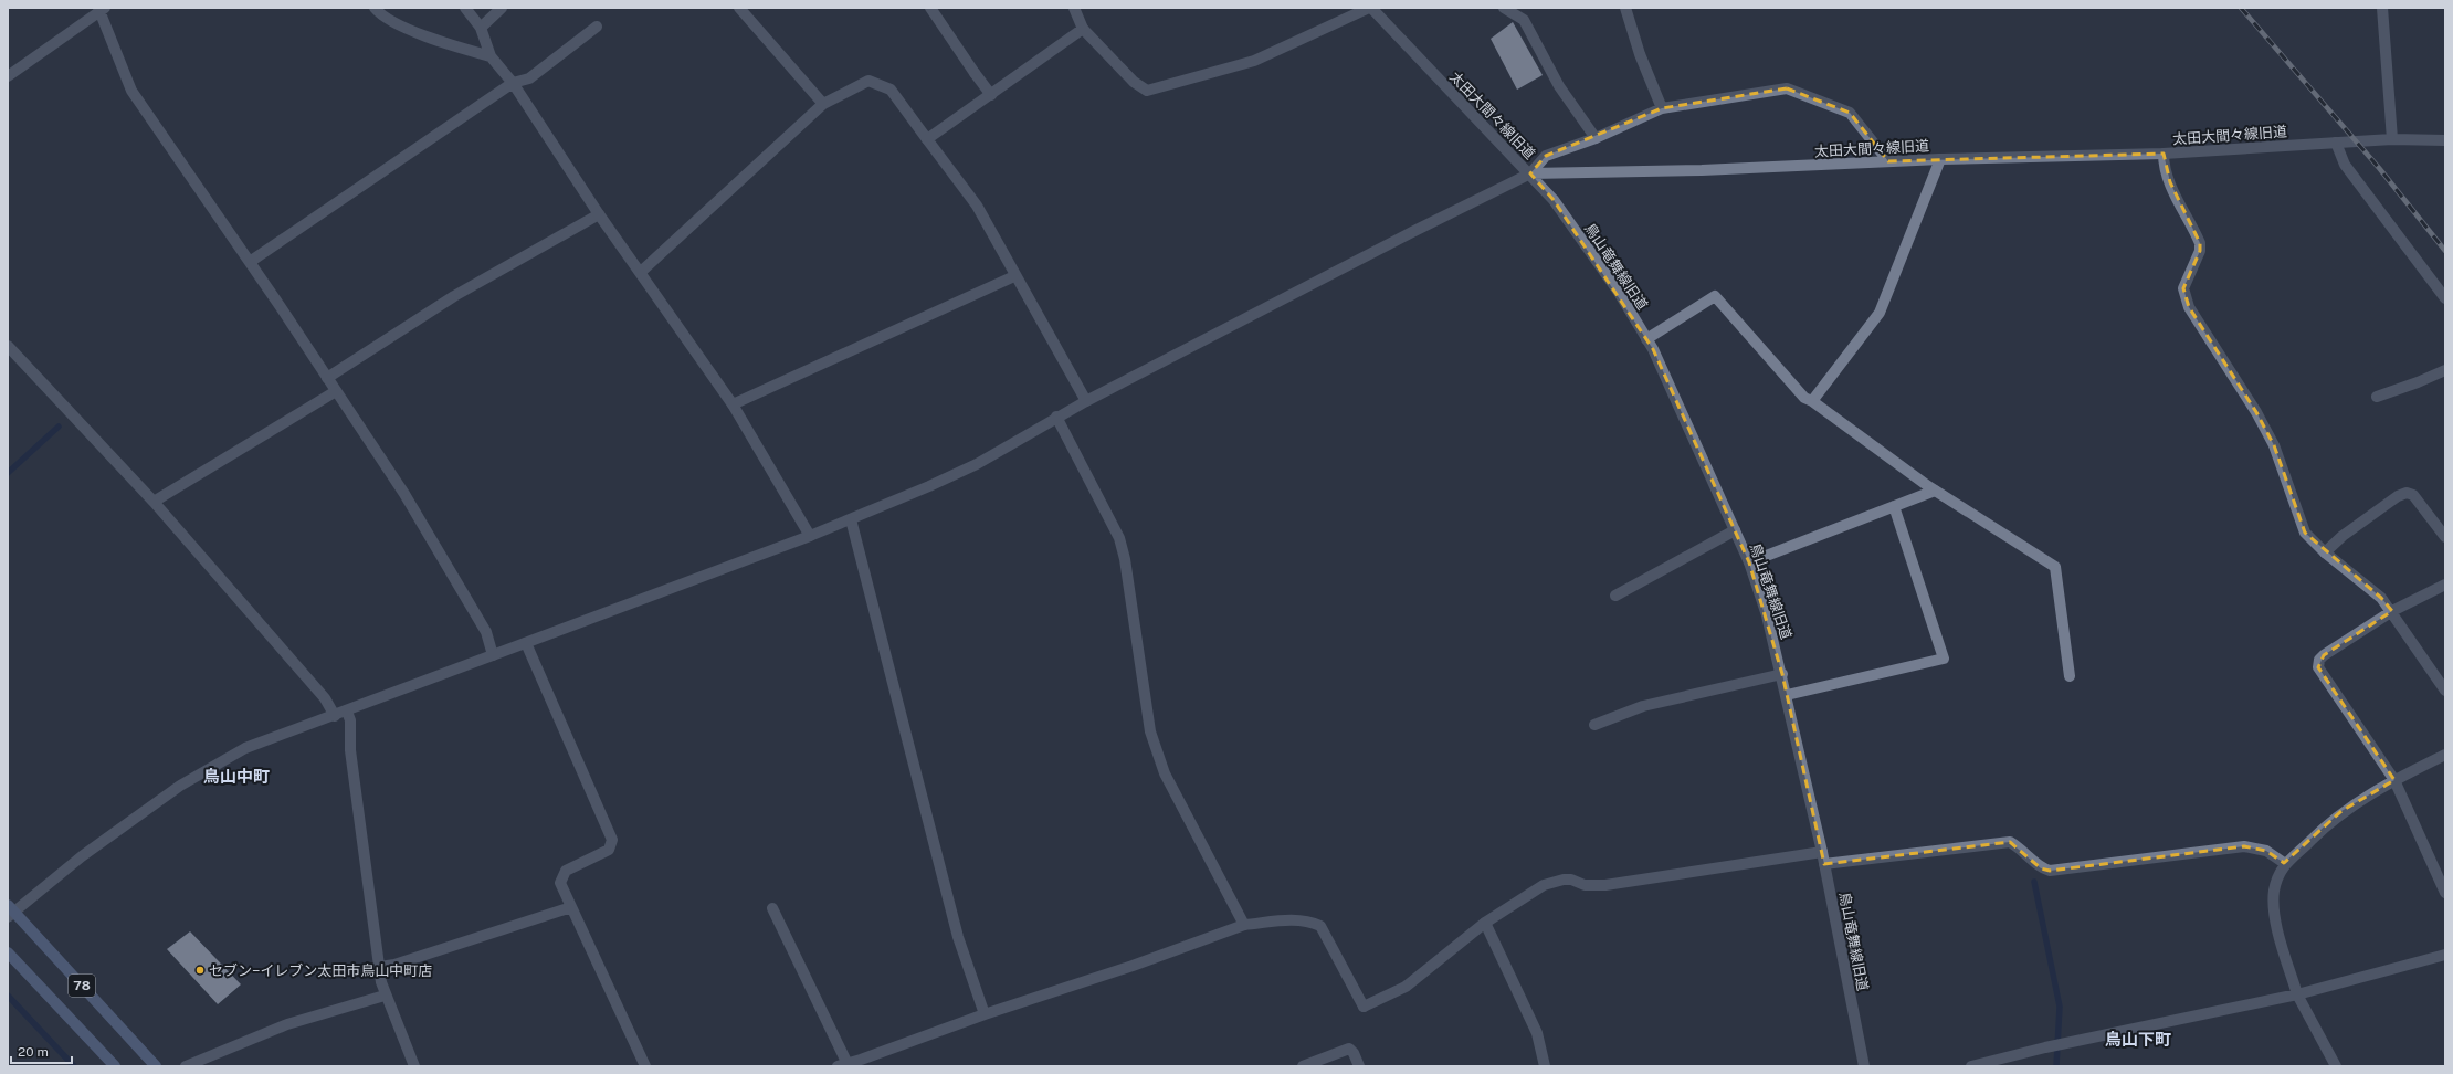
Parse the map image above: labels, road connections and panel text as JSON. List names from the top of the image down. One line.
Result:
{"streets":{"main road":["78"],"street":["太田大間々線旧道","鳥山竜舞線旧道"]},"crossings":[["太田大間々線旧道","鳥山竜舞線旧道"]],"districts":["鳥山中町","鳥山下町"],"places":["セブン−イレブン太田市鳥山中町店"],"scale_bar":"20 m"}
